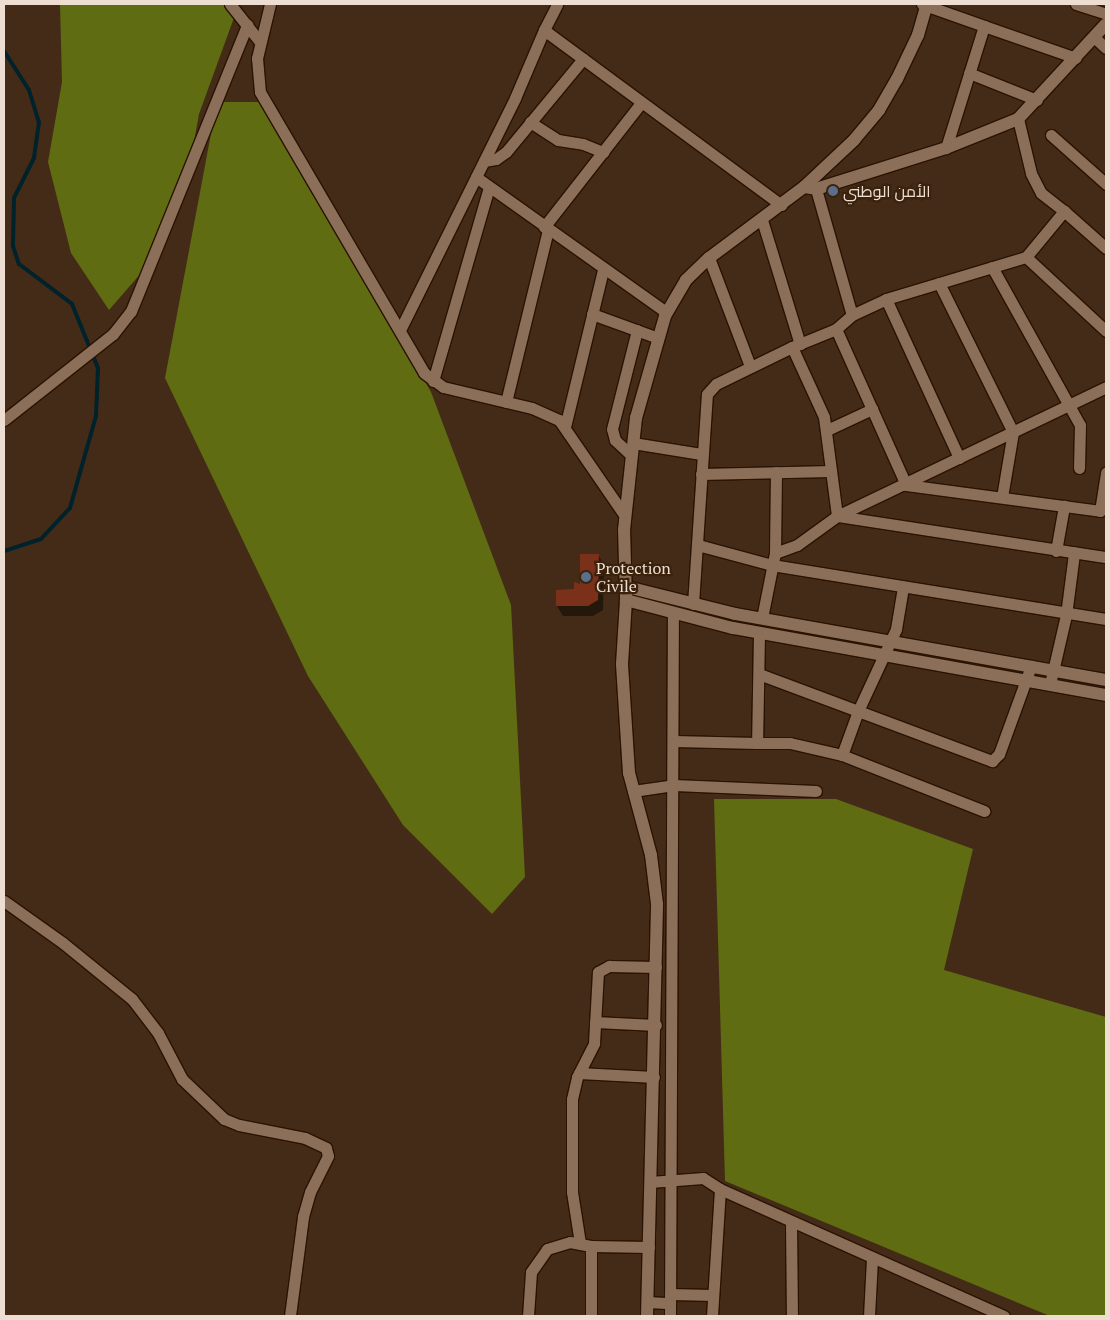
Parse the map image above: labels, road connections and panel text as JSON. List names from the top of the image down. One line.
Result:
{"places":["الأمن الوطني","Protection Civile"]}
